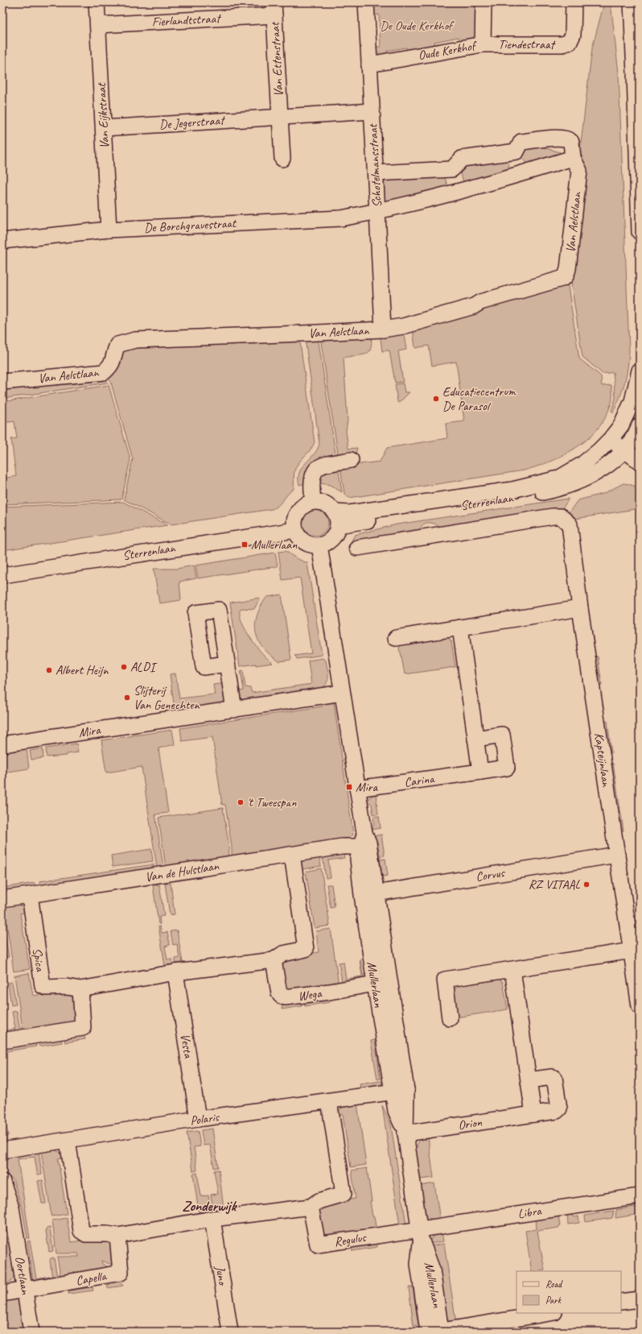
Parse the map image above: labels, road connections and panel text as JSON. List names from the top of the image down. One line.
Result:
{"streets":{"street":["Fierlandtstraat","Tiendestraat","Oude Kerkhof","Van Ettenstraat","Van Eijkstraat","De Jegerstraat","Schotelmansstraat","Van Aelstlaan","De Borchgravestraat","Sterrenlaan","Mira","Kapteijnlaan","Carina","Van de Hulstlaan","Corvus","Spica","Mullerlaan","Wega","Vesta","Polaris","Orion","Libra","Regulus","Oortlaan","Juno","Capella"]},"crossings":[["Fierlandtstraat","Van Ettenstraat"],["Fierlandtstraat","Van Eijkstraat"],["Tiendestraat","Oude Kerkhof"],["Oude Kerkhof","Schotelmansstraat"],["Van Ettenstraat","De Jegerstraat"],["Van Eijkstraat","De Jegerstraat"],["Van Eijkstraat","De Borchgravestraat"],["De Jegerstraat","Schotelmansstraat"],["Schotelmansstraat","Van Aelstlaan"],["Schotelmansstraat","De Borchgravestraat"],["Van Aelstlaan","De Borchgravestraat"],["Sterrenlaan","Kapteijnlaan"],["Sterrenlaan","Mullerlaan"],["Mira","Mullerlaan"],["Kapteijnlaan","Corvus"],["Carina","Mullerlaan"],["Van de Hulstlaan","Spica"],["Van de Hulstlaan","Mullerlaan"],["Corvus","Mullerlaan"],["Spica","Vesta"],["Mullerlaan","Wega"],["Mullerlaan","Polaris"],["Mullerlaan","Orion"],["Mullerlaan","Libra"],["Mullerlaan","Regulus"],["Vesta","Polaris"],["Libra","Regulus"],["Oortlaan","Capella"]],"districts":["Zonderwijk"],"parks":["De Oude Kerkhof"],"places":{"other":["Educatiecentrum De Parasol","ALDI","Albert Heijn","Slijterij Van Genechten","'t Tweespan","RZ VITAAL"],"transit":["Mullerlaan","Mira"]},"legend":["Road","Park"]}
